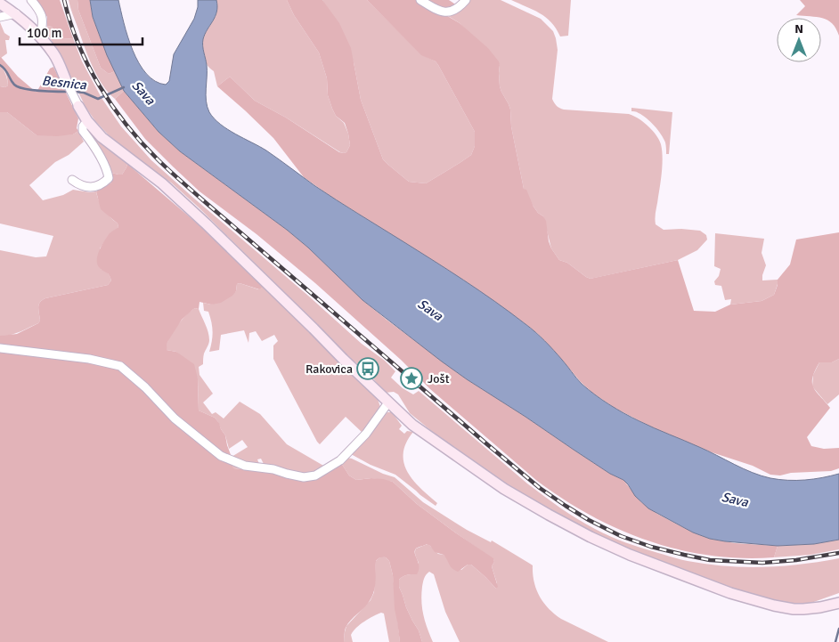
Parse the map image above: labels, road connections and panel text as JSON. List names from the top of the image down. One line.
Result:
{"water":["Besnica","Sava"],"places":{"bus stop":["Rakovica"],"place":["Jošt"]},"scale_bar":"100 m","north":"top"}
